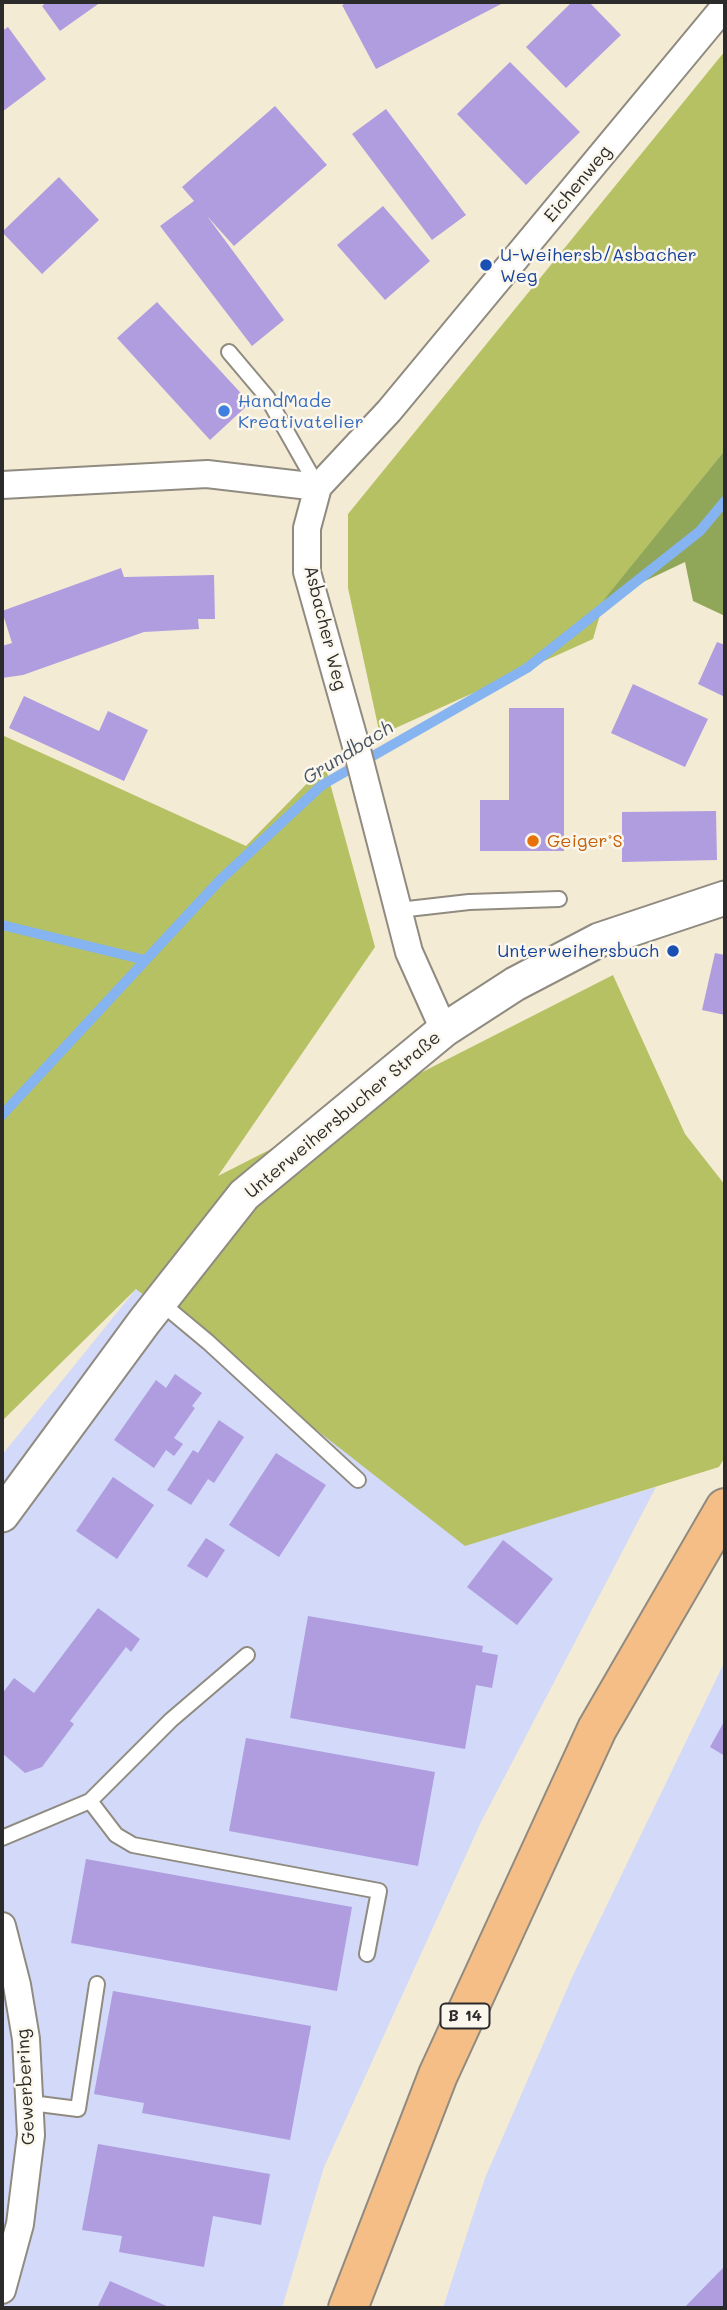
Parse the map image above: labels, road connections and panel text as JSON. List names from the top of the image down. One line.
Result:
{"streets":{"main road":["B 14"],"street":["Eichenweg","Asbacher Weg","Unterweihersbucher Straße","Gewerbering"]},"crossings":[["Eichenweg","Asbacher Weg"],["Asbacher Weg","Unterweihersbucher Straße"]],"water":["Grundbach"],"places":["U-Weihersb/Asbacher Weg","HandMade Kreativatelier","Geiger’S","Unterweihersbuch"]}
